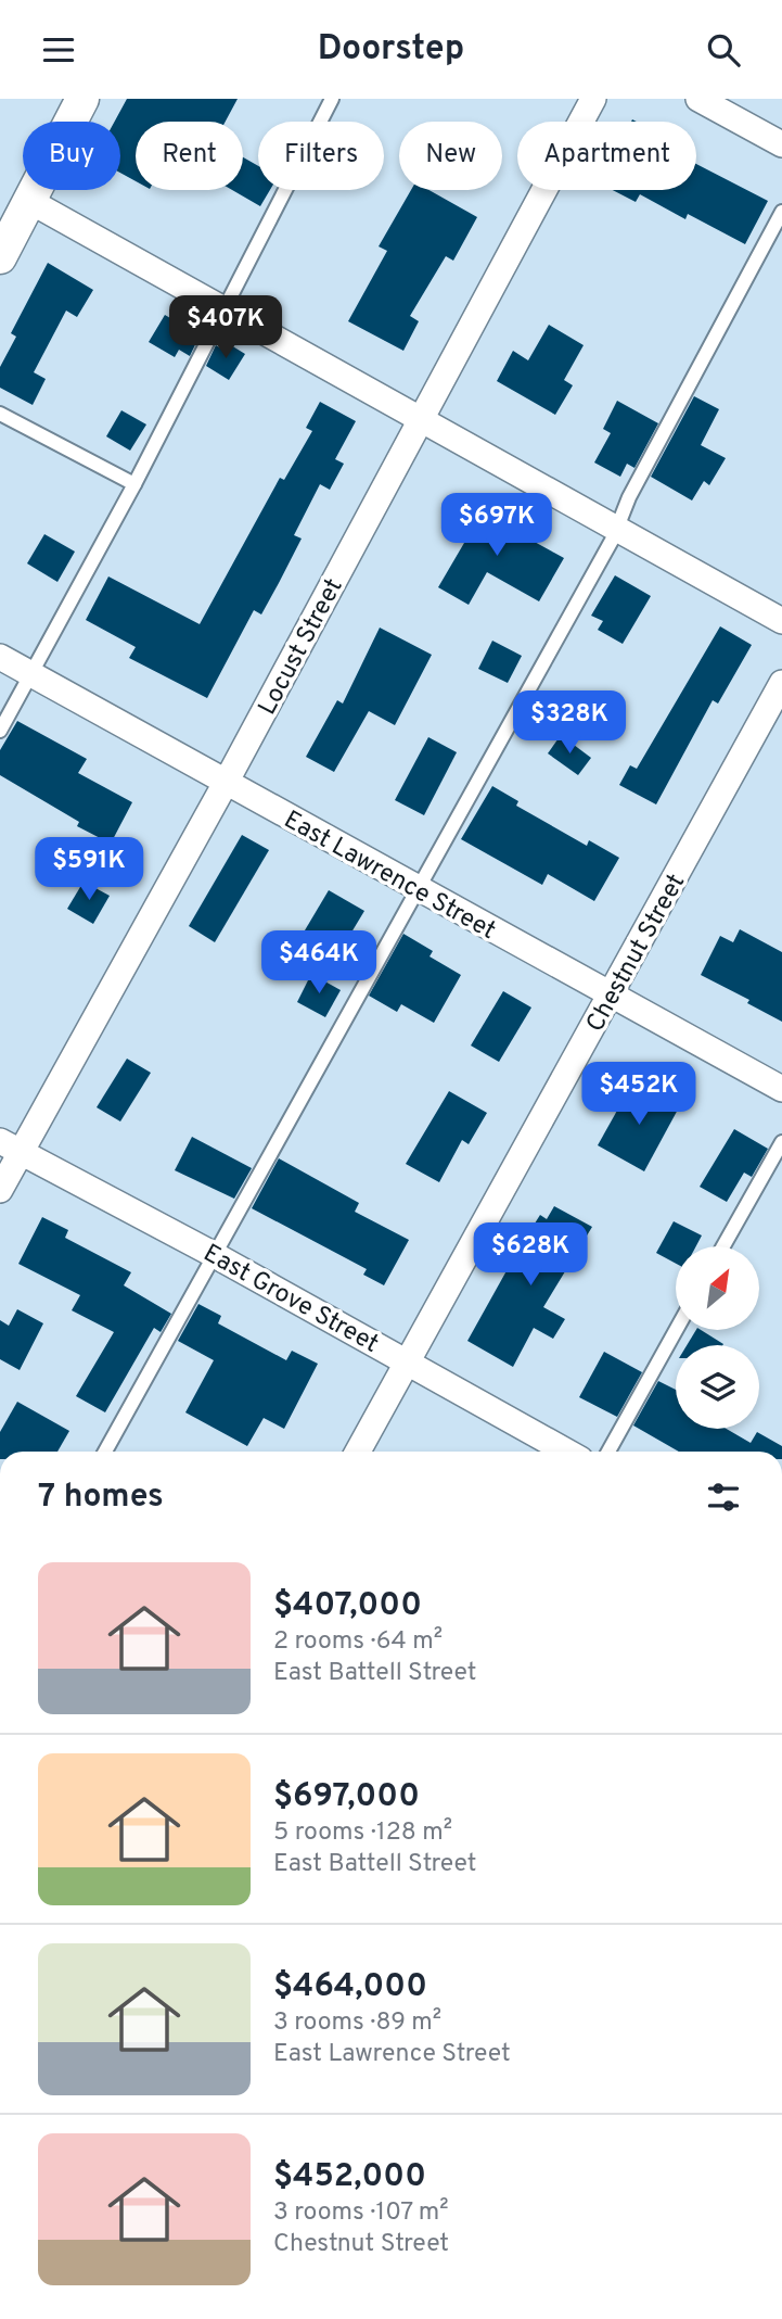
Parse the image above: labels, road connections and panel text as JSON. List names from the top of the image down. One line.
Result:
{"streets":{"street":["Locust Street","East Lawrence Street","Chestnut Street","East Grove Street"]},"crossings":[["Locust Street","East Lawrence Street"],["Locust Street","East Grove Street"],["East Lawrence Street","Chestnut Street"],["Chestnut Street","East Grove Street"]],"north":"top right","page":{"header":"Doorstep","chip":["Buy","Rent","Filters","New","Apartment"],"price":["$407K","$697K","$328K","$591K","$464K","$452K","$628K"],"heading":"7 homes","list":[{"name":"$407,000","note":"2 rooms · 64 m² · East Battell Street"},{"name":"$697,000","note":"5 rooms · 128 m² · East Battell Street"},{"name":"$464,000","note":"3 rooms · 89 m² · East Lawrence Street"},{"name":"$452,000","note":"3 rooms · 107 m² · Chestnut Street"}]}}
